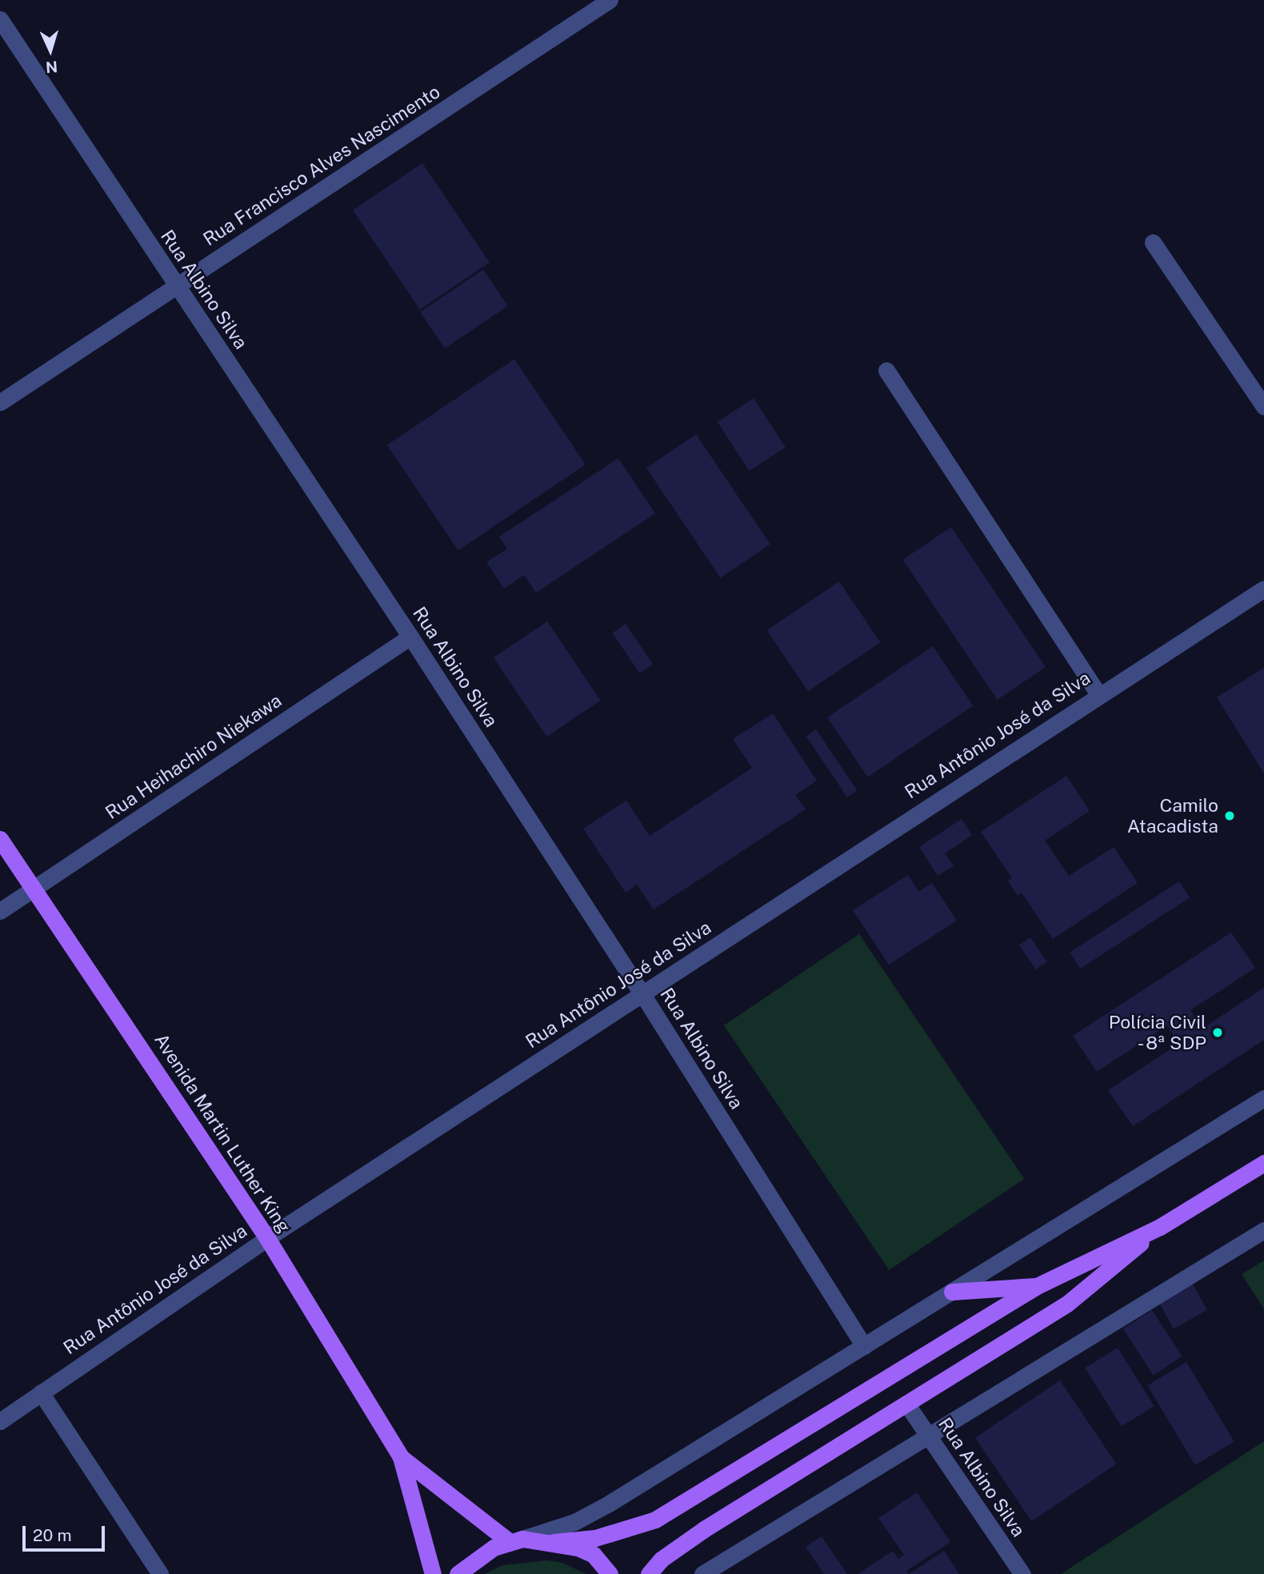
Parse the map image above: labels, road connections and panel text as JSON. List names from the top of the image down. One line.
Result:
{"streets":{"main road":["Avenida Martin Luther King"],"street":["Rua Francisco Alves Nascimento","Rua Albino Silva","Rua Antônio José da Silva","Rua Heihachiro Niekawa"]},"crossings":[["Rua Francisco Alves Nascimento","Rua Albino Silva"],["Rua Albino Silva","Rua Antônio José da Silva"],["Rua Albino Silva","Rua Heihachiro Niekawa"],["Rua Antônio José da Silva","Avenida Martin Luther King"],["Rua Heihachiro Niekawa","Avenida Martin Luther King"]],"places":["Camilo Atacadista","Polícia Civil - 8ª SDP"],"scale_bar":"20 m","north":"bottom"}
